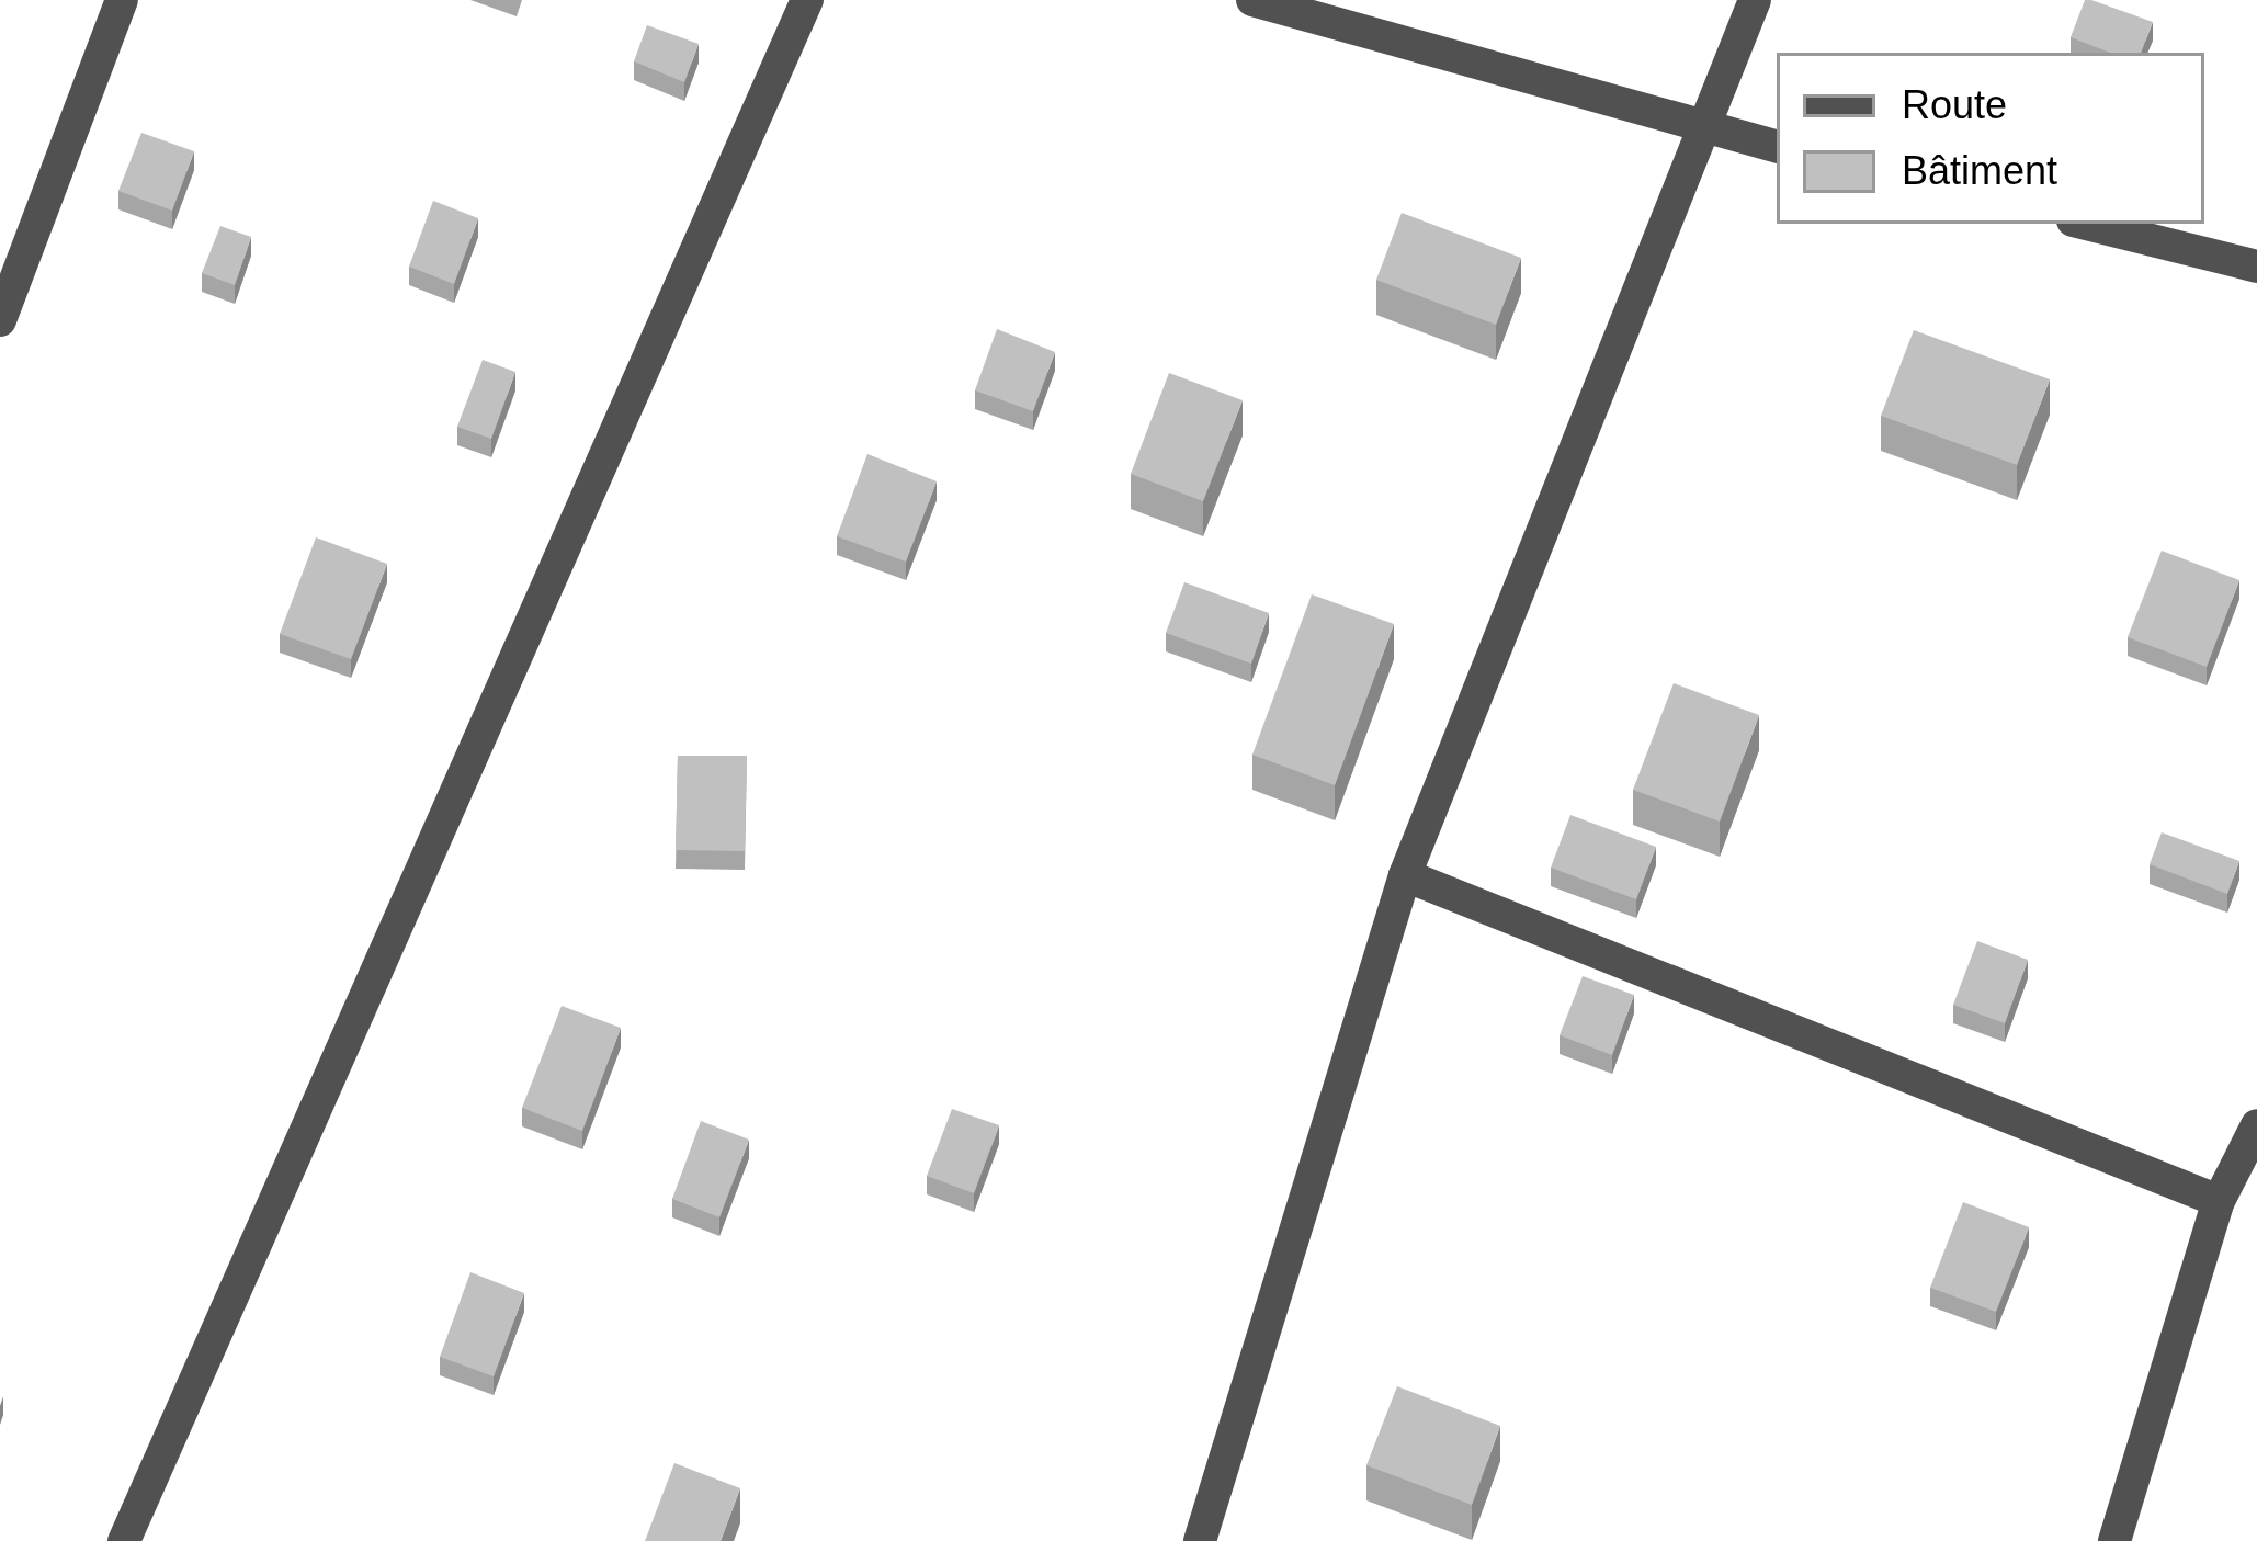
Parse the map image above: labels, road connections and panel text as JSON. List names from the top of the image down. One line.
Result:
{"legend":["Route","Bâtiment"]}
